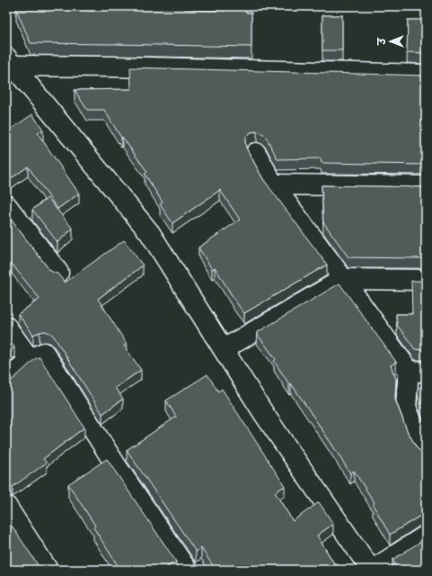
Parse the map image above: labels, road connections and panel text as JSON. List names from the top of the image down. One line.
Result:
{"north":"left"}
